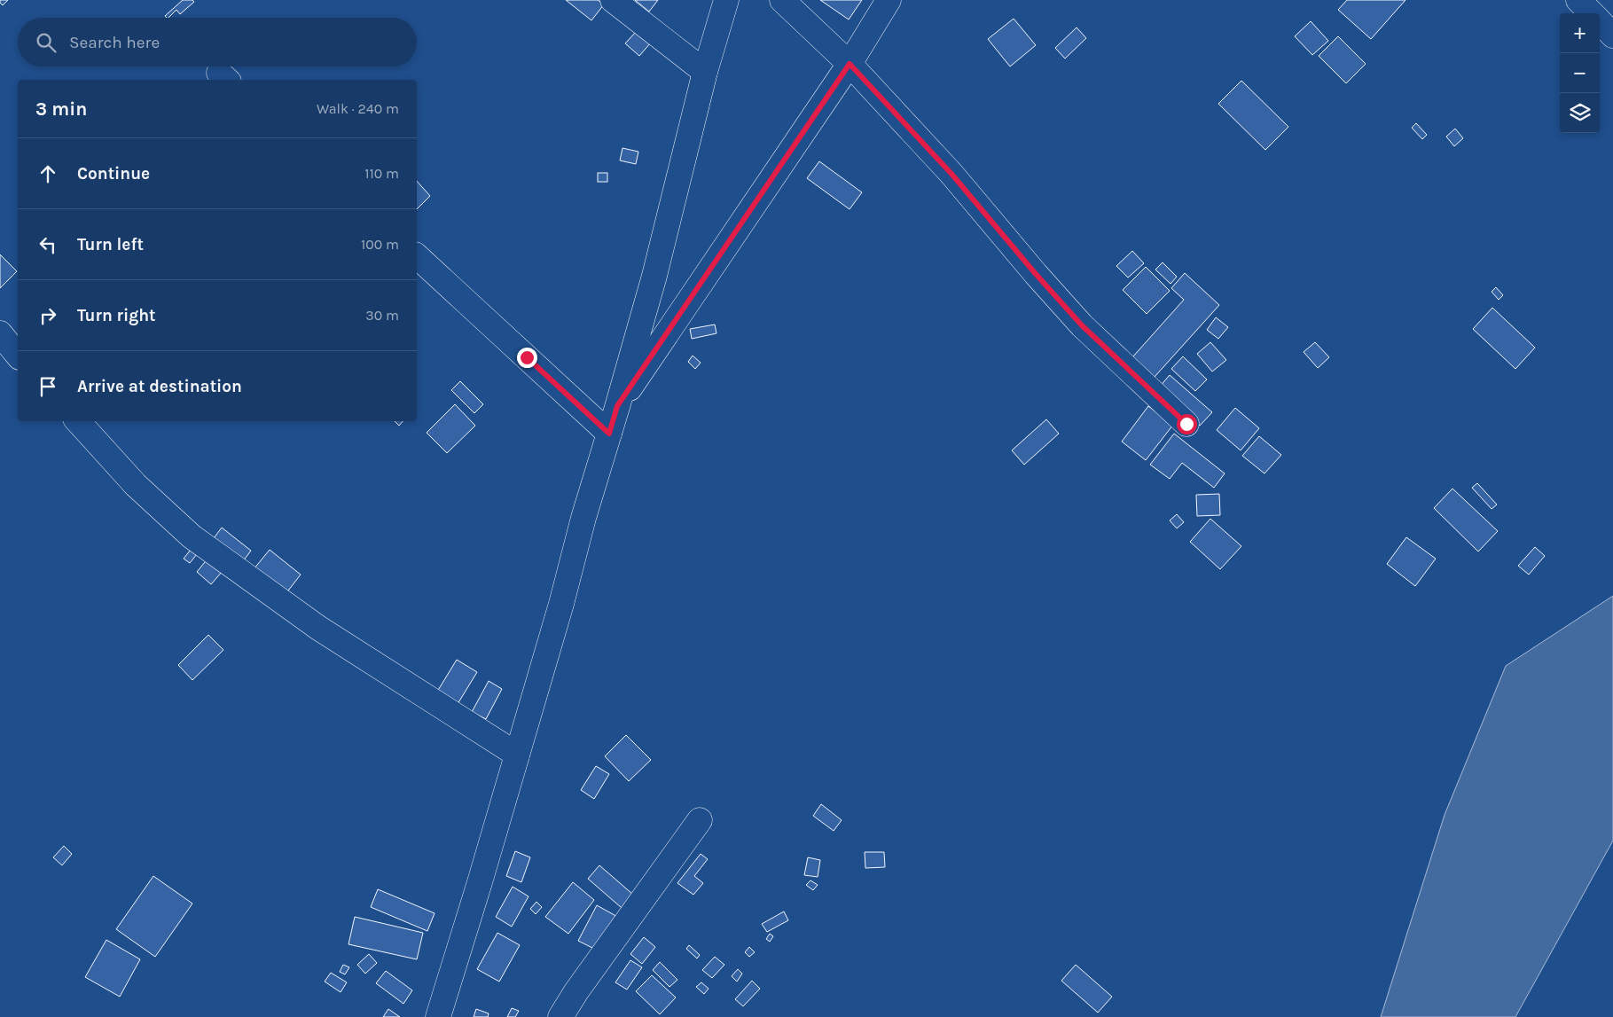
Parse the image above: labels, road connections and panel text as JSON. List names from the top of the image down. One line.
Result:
{"page":{"map_buttons":["+","−"],"search":"Search here","heading":["3 min","Walk · 240 m"],"list":[["Continue","110 m"],["Turn left","100 m"],["Turn right","30 m"],"Arrive at destination"]}}
